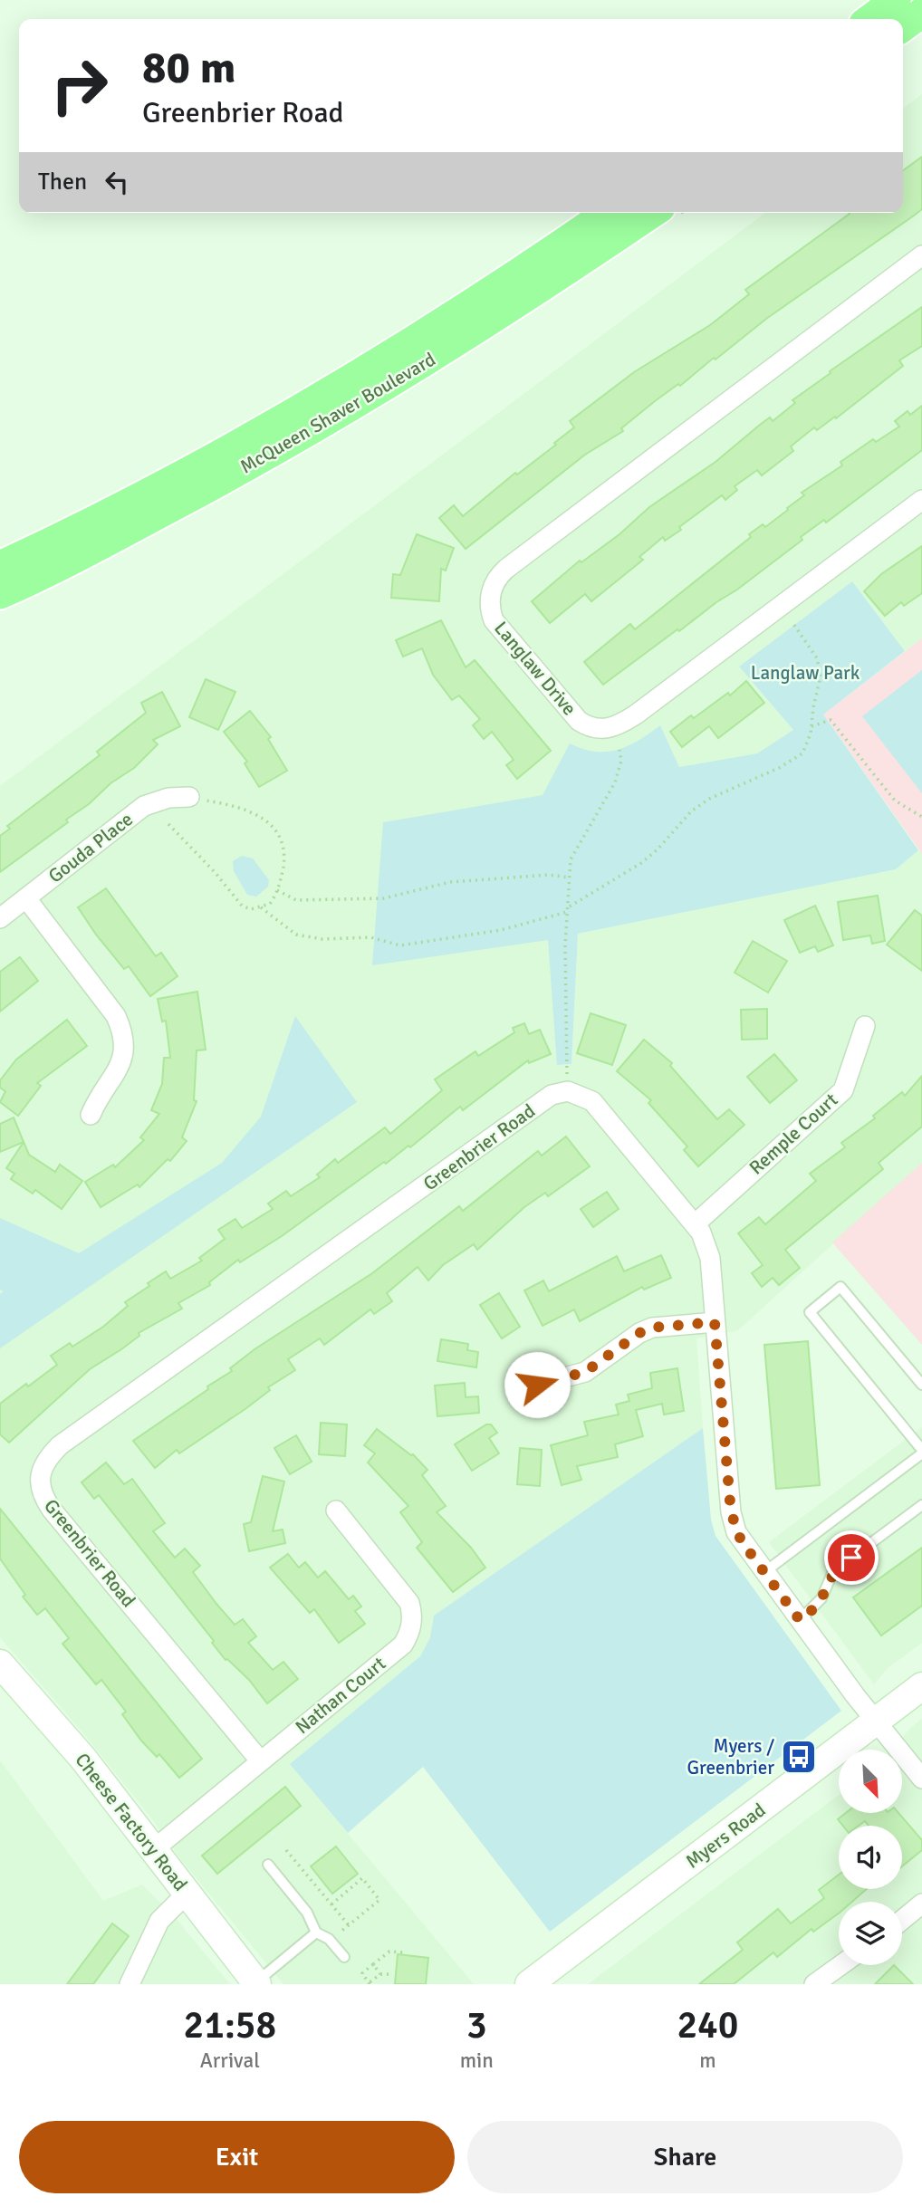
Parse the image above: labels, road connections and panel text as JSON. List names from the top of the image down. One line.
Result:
{"streets":{"main road":["McQueen Shaver Boulevard","Cheese Factory Road","Myers Road"],"street":["Langlaw Drive","Gouda Place","Remple Court","Greenbrier Road","Nathan Court"]},"crossings":[["Greenbrier Road","Nathan Court"],["Nathan Court","Cheese Factory Road"]],"parks":["Langlaw Park"],"places":{"bus stop":["Myers / Greenbrier"]},"north":"bottom right","page":{"turn":["80 m","Greenbrier Road"],"then":"Then","eta":["21:58","Arrival","3","min","240","m"],"buttons":["Exit","Share"]}}
